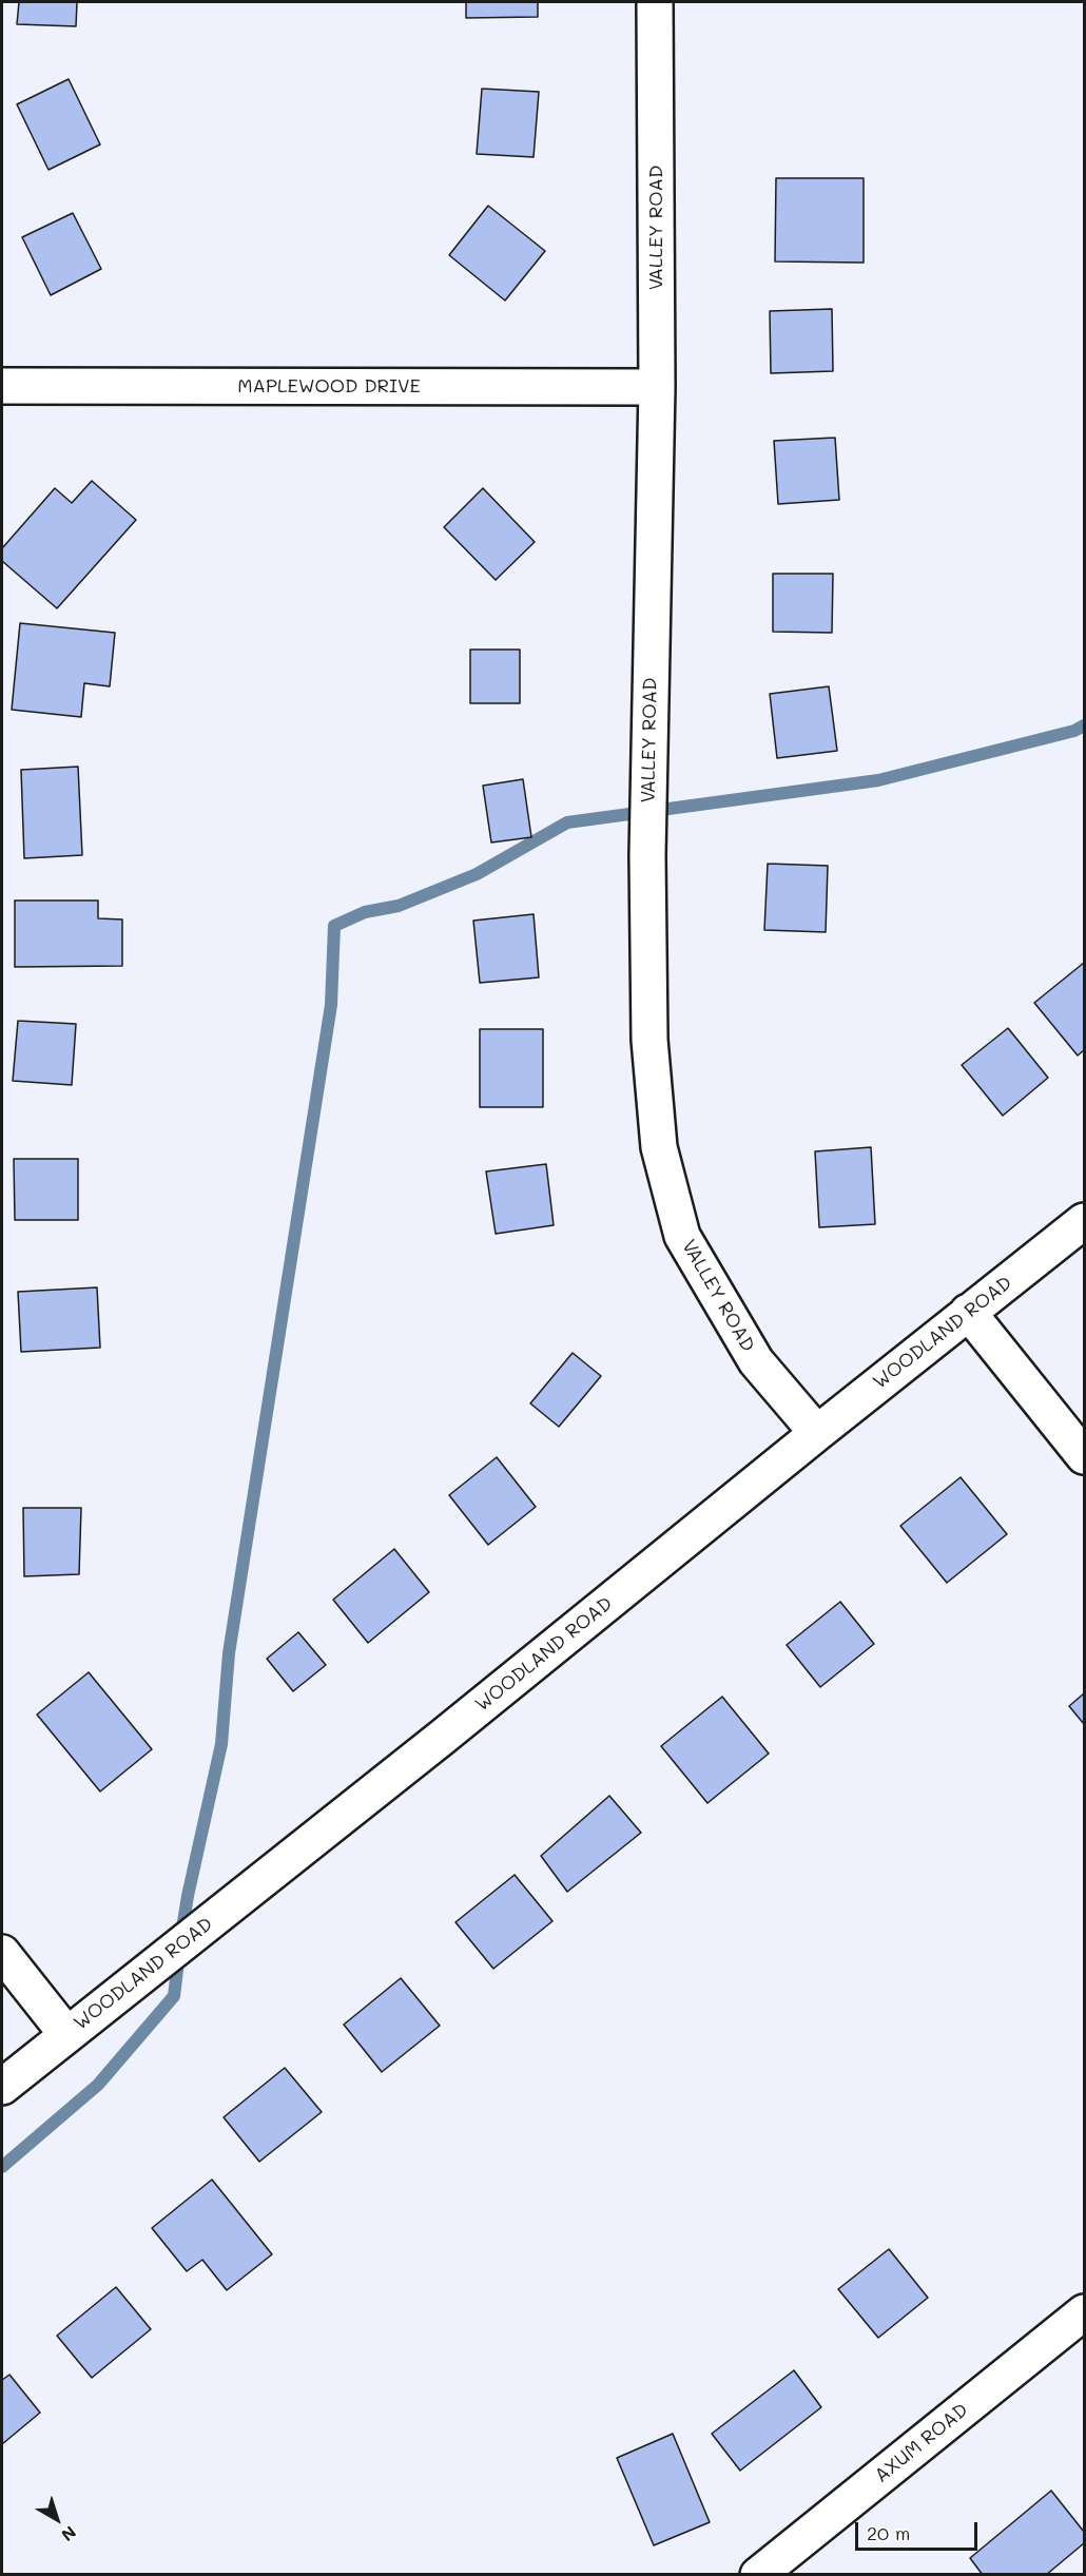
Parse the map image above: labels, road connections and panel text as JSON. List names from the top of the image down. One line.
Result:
{"streets":{"street":["VALLEY ROAD","MAPLEWOOD DRIVE","WOODLAND ROAD","AXUM ROAD"]},"crossings":[["VALLEY ROAD","MAPLEWOOD DRIVE"],["VALLEY ROAD","WOODLAND ROAD"]],"scale_bar":"20 m","north":"bottom right"}
